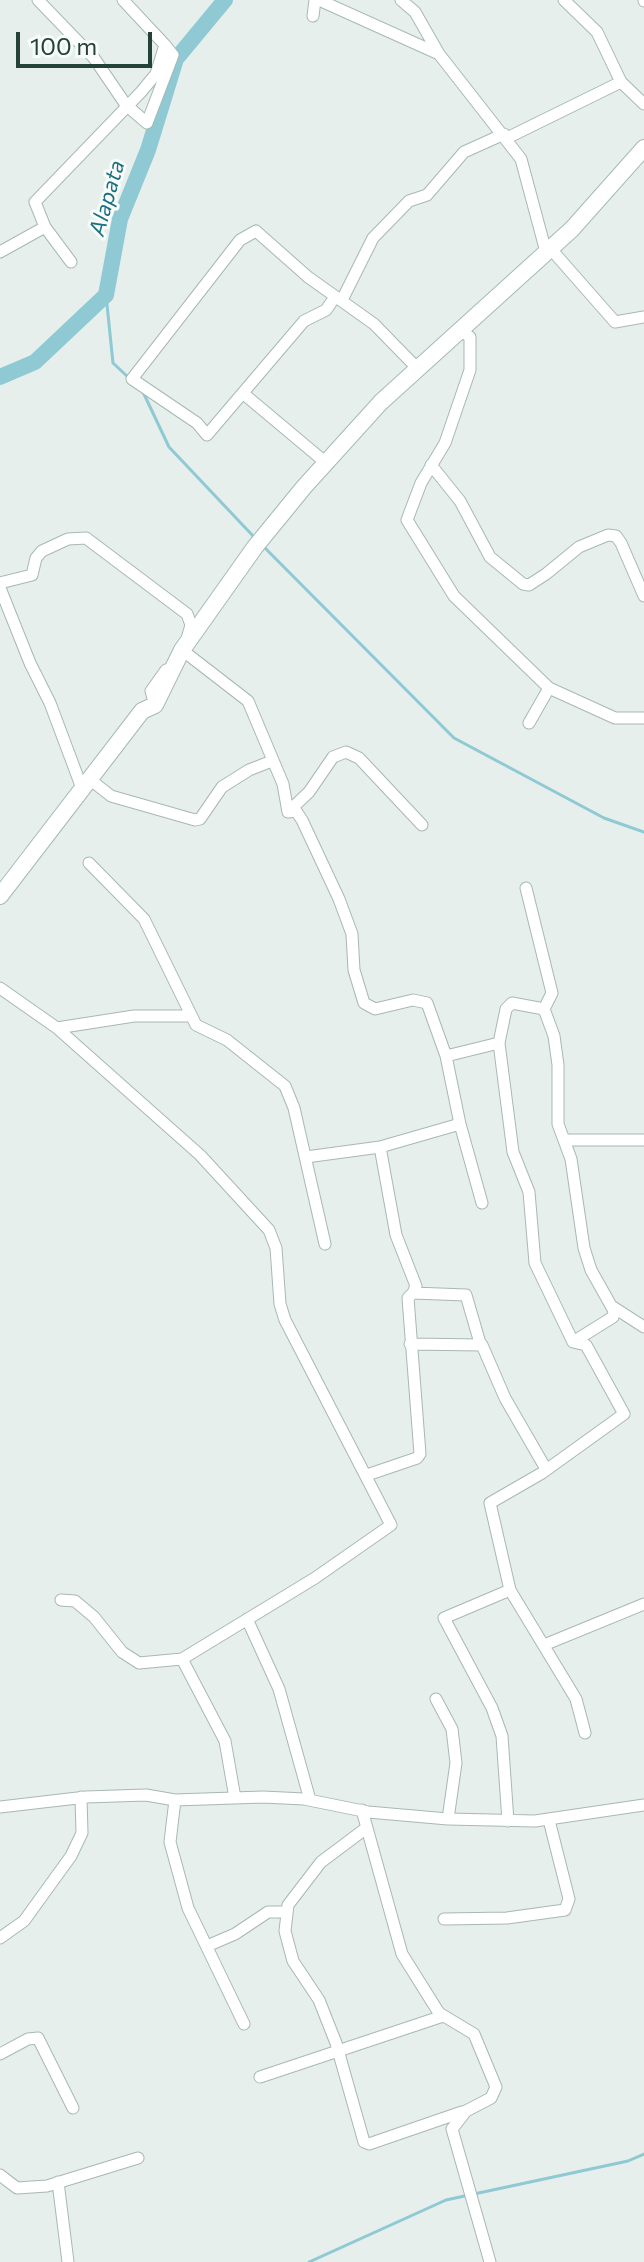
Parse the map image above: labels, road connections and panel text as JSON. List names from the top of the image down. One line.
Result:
{"water":["Alapata"],"scale_bar":"100 m"}
